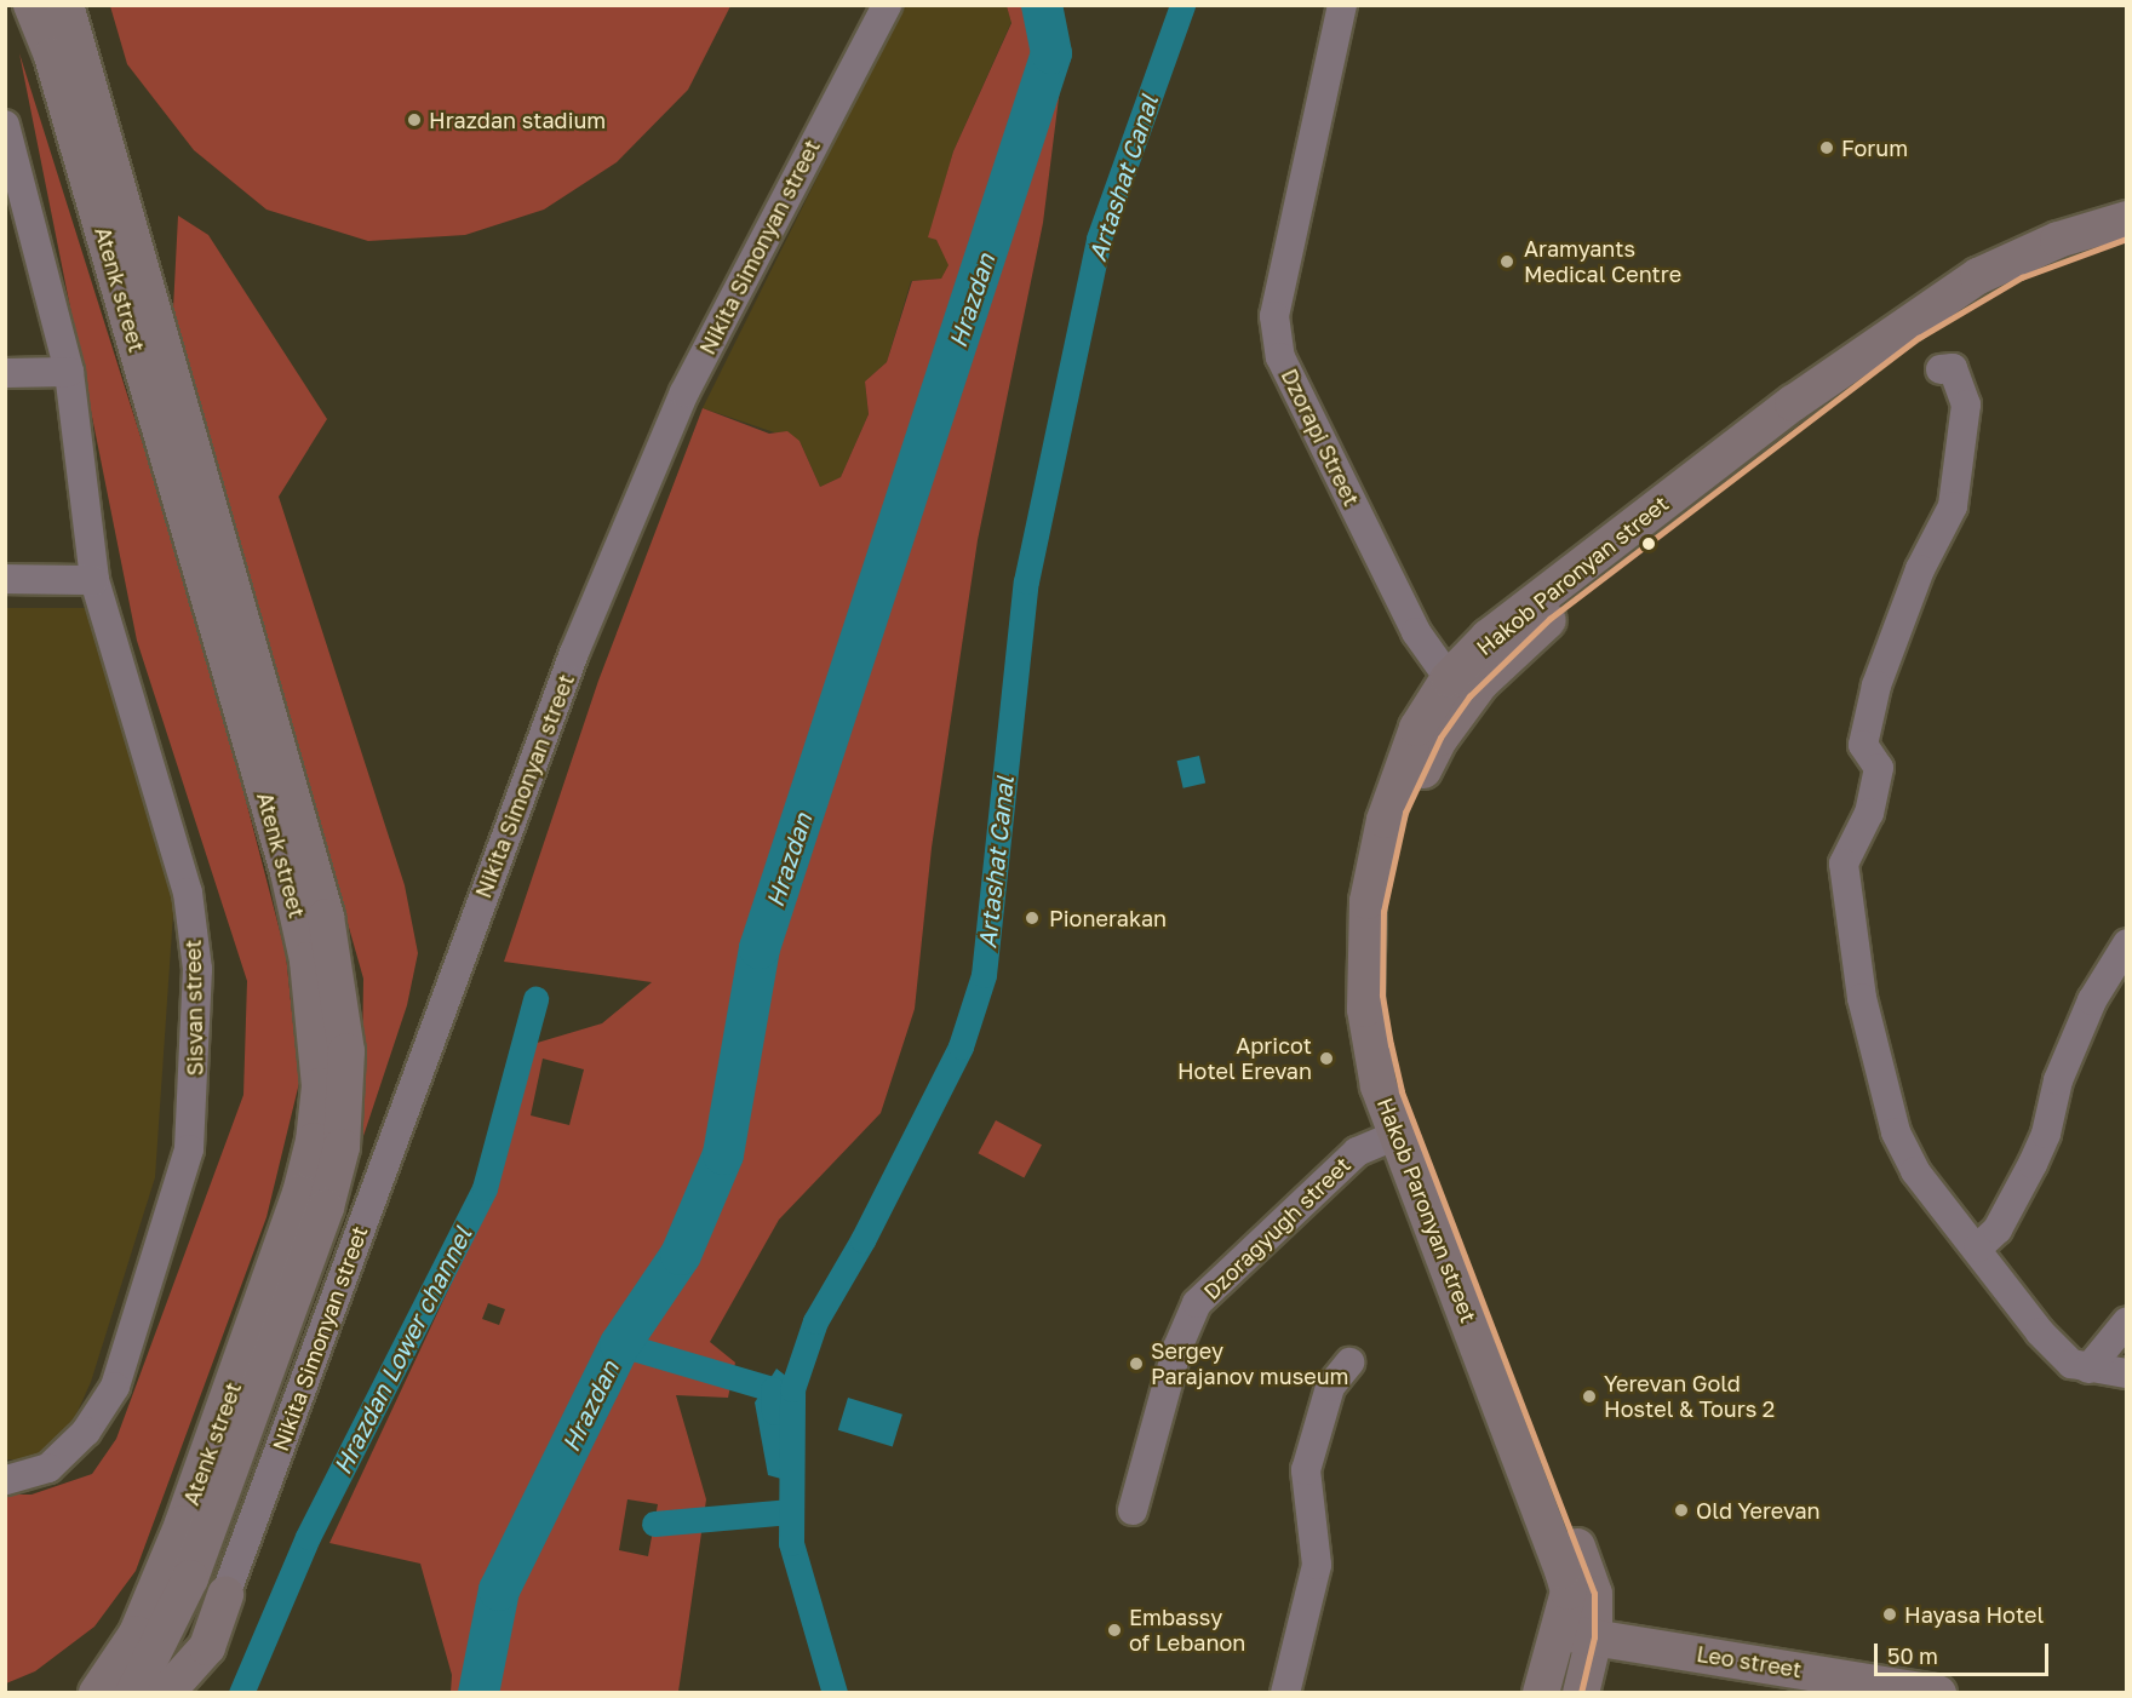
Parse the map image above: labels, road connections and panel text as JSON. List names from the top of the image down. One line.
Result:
{"streets":{"main road":["Atenk street","Hakob Paronyan street","Leo street"],"street":["Nikita Simonyan street","Dzorapi Street","Sisvan street","Dzoragyugh street"]},"crossings":[["Dzorapi Street","Hakob Paronyan street"],["Hakob Paronyan street","Dzoragyugh street"],["Hakob Paronyan street","Leo street"]],"water":["Artashat Canal","Hrazdan","Hrazdan Lower channel"],"places":["Hrazdan stadium","Forum","Aramyants Medical Centre","Pionerakan","Apricot Hotel Erevan","Sergey Parajanov museum","Yerevan Gold Hostel & Tours 2","Old Yerevan","Hayasa Hotel","Embassy of Lebanon"],"scale_bar":"50 m"}
